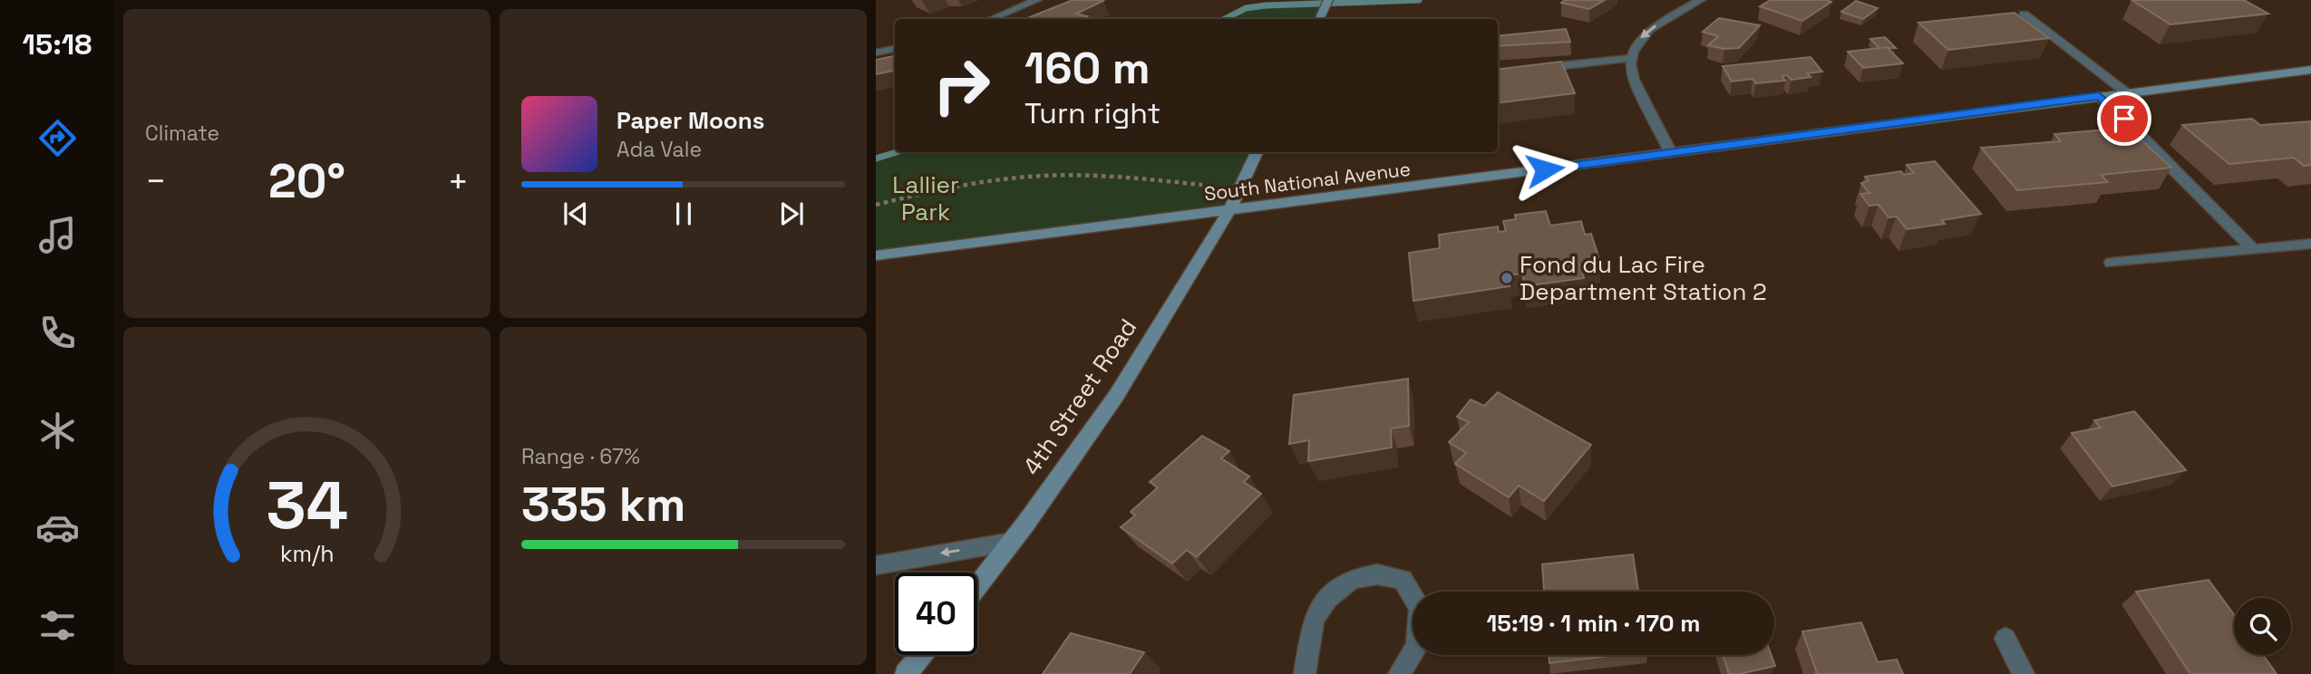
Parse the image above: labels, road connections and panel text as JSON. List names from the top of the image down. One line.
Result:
{"streets":{"street":["South National Avenue","4th Street Road"]},"crossings":[["South National Avenue","4th Street Road"]],"parks":["Lallier Park"],"places":["Fond du Lac Fire Department Station 2"],"page":{"tabs":"15:18","tile":["Climate",["Range · 67%","335 km"]],"turn":["160 m","Turn right"],"song":["Paper Moons","Ada Vale"],"heat":["−","20°","+"],"limit":"40","trip":"15:19 · 1 min · 170 m","gauge":["34","km/h"]}}
